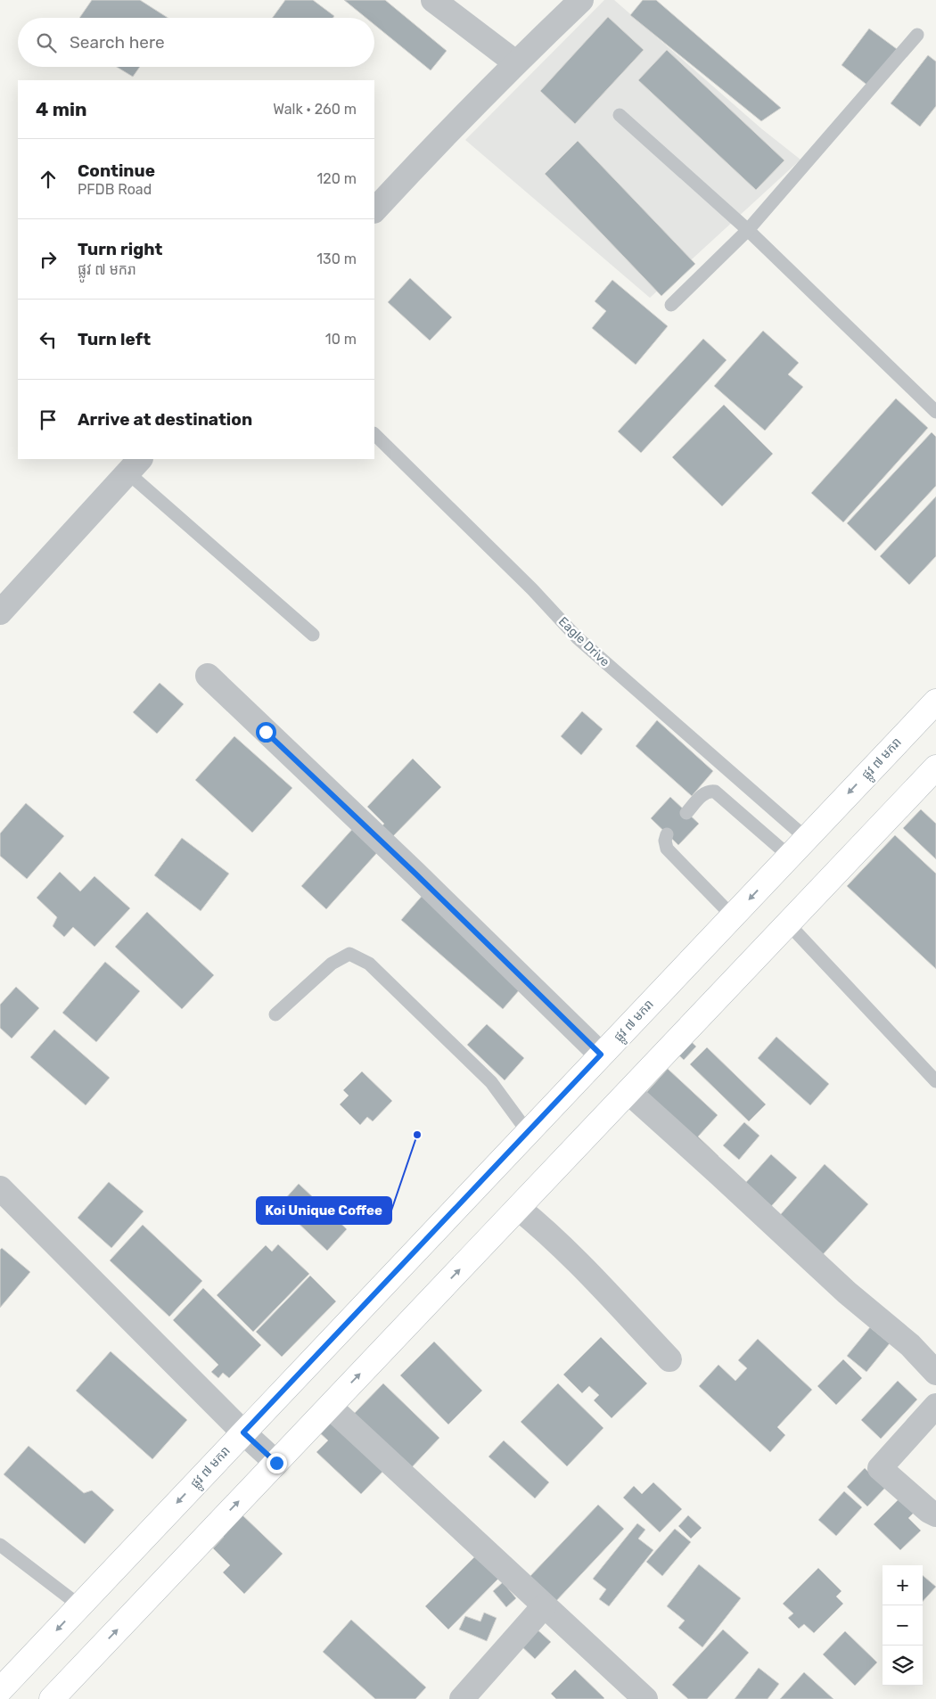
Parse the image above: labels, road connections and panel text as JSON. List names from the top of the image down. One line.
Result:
{"streets":{"main road":["ផ្លូវ ៧ មករា"],"lane":["Eagle Drive"]},"crossings":[["Eagle Drive","ផ្លូវ ៧ មករា"]],"places":["Koi Unique Coffee"],"page":{"search":"Search here","heading":["4 min","Walk · 260 m"],"list":[["Continue","PFDB Road","120 m"],["Turn right","ផ្លូវ ៧ មករា","130 m"],["Turn left","10 m"],"Arrive at destination"],"map_buttons":["+","−"]}}
